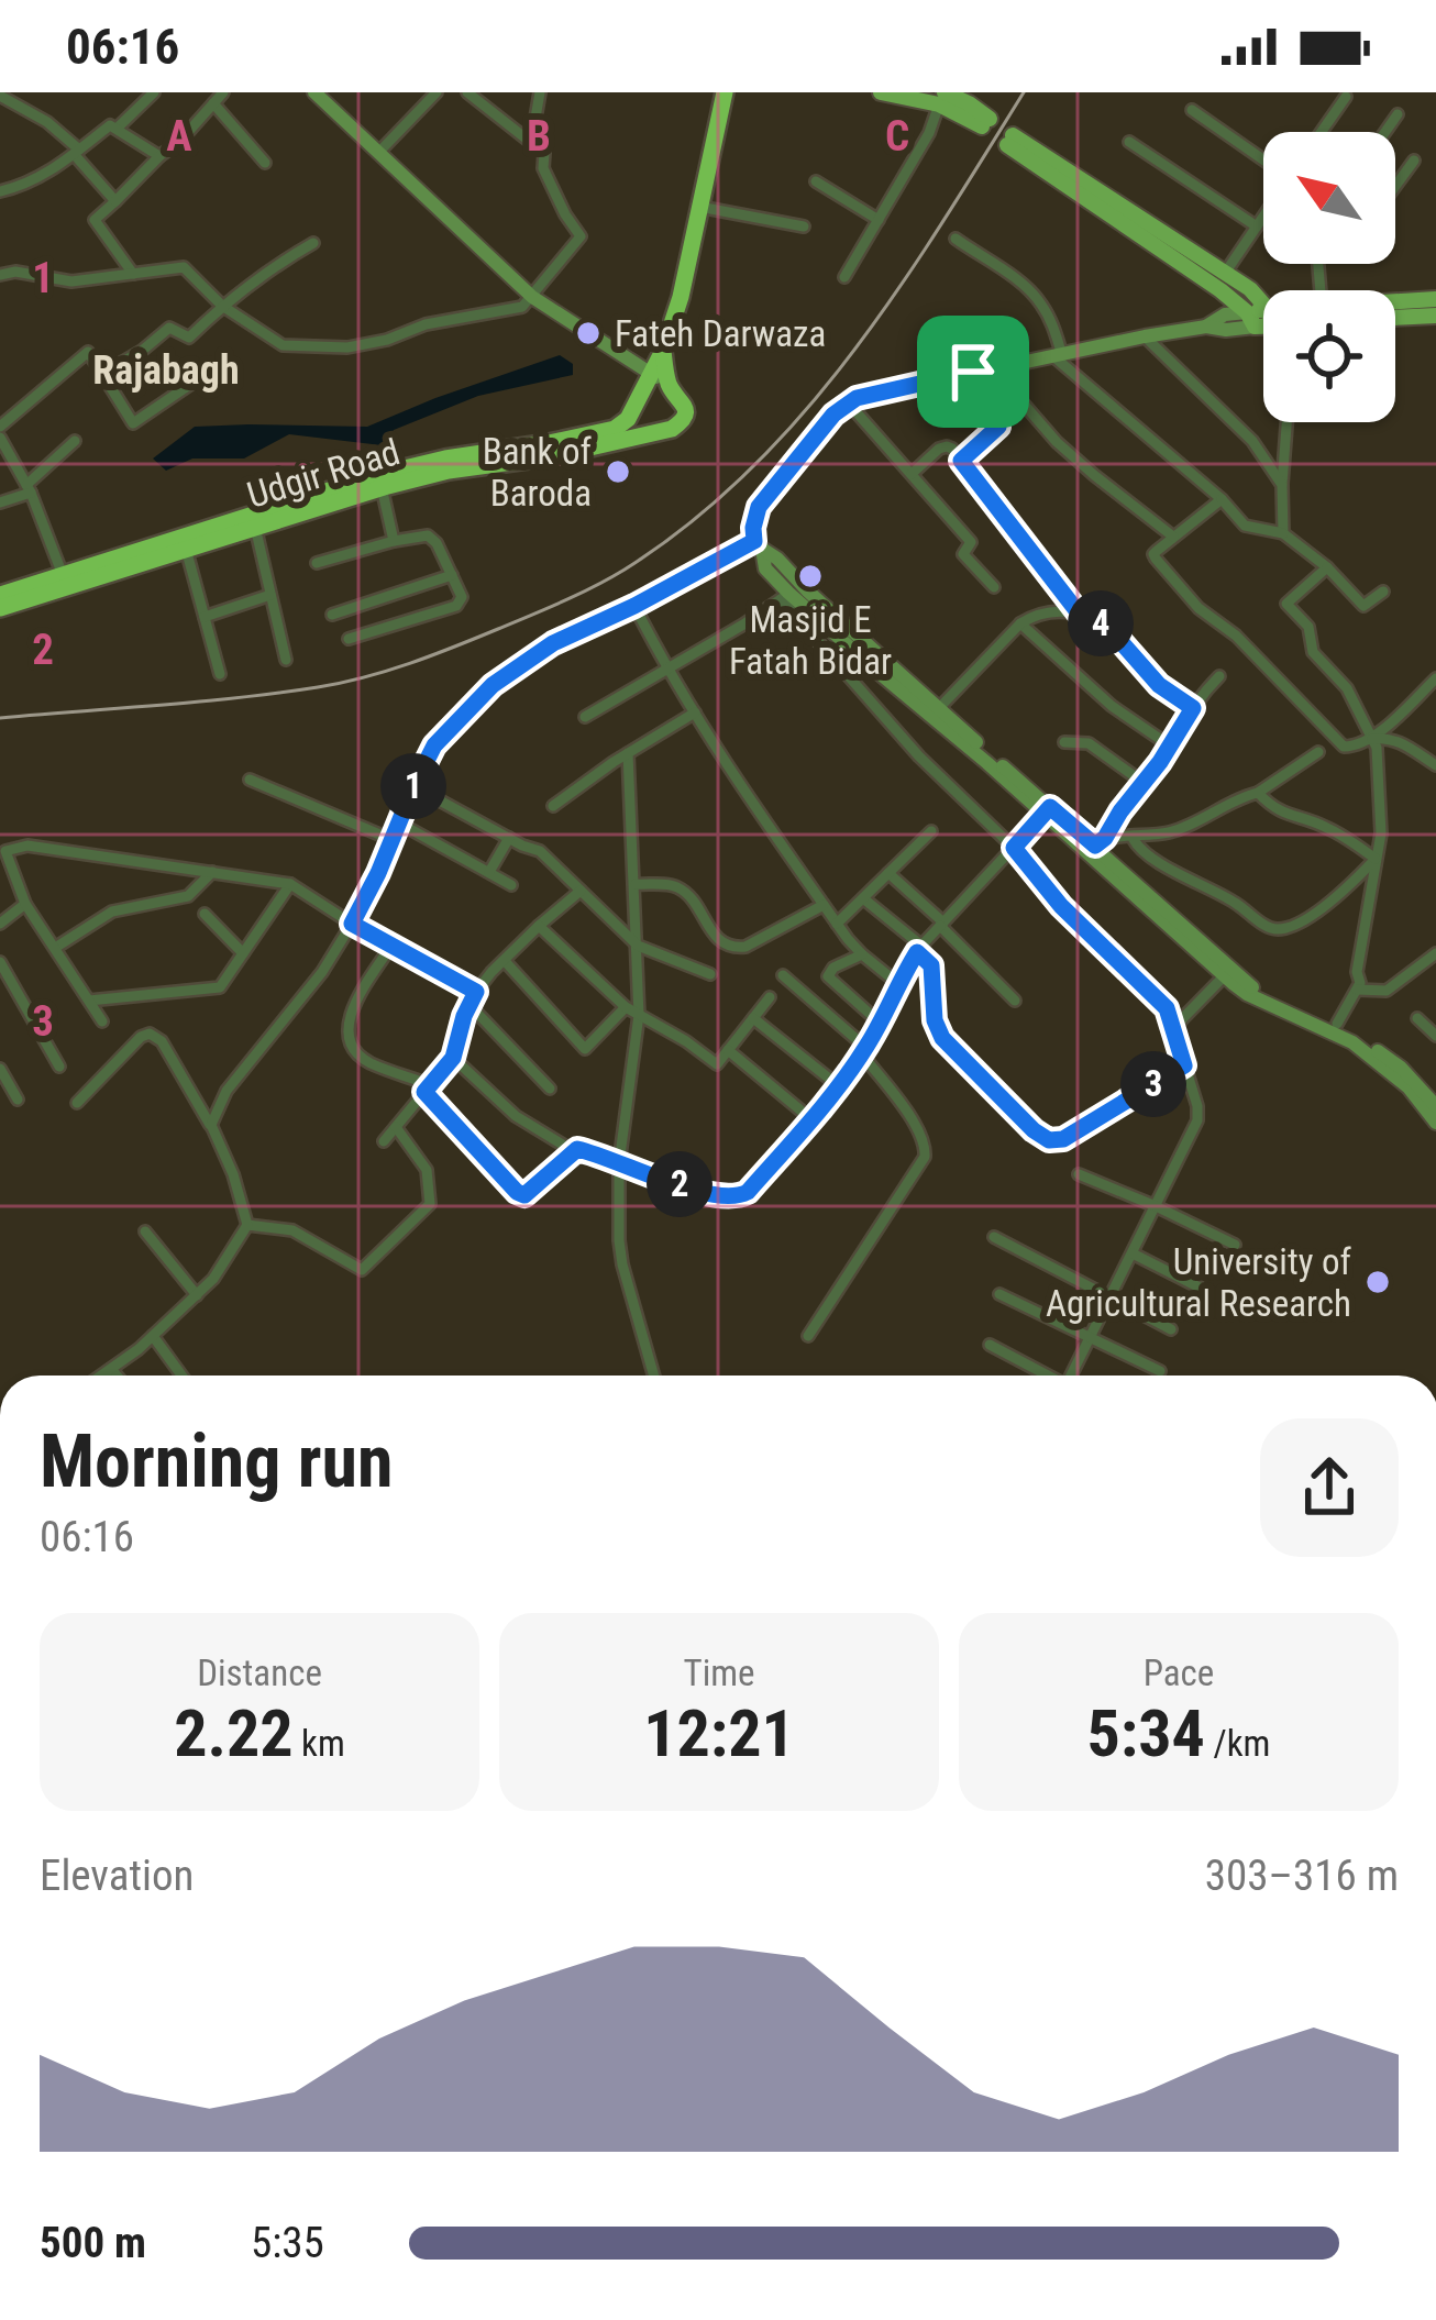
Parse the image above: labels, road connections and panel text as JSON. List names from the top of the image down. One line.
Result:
{"streets":{"highway":["Udgir Road"]},"districts":["Rajabagh"],"places":["Fateh Darwaza","Bank of Baroda","Masjid E Fatah Bidar","University of Agricultural Research"],"north":"top left","page":{"status":"06:16","pins":["4","1","3","2"],"heading":["Morning run","06:16"],"stats":[["Distance","2.22 km"],["Time","12:21"],["Pace","5:34 /km"]],"chart":["Elevation","303–316 m"],"list":[{"name":"500 m","note":"5:35"}]},"grid":{"columns":["A","B","C"],"rows":["1","2","3"]}}
